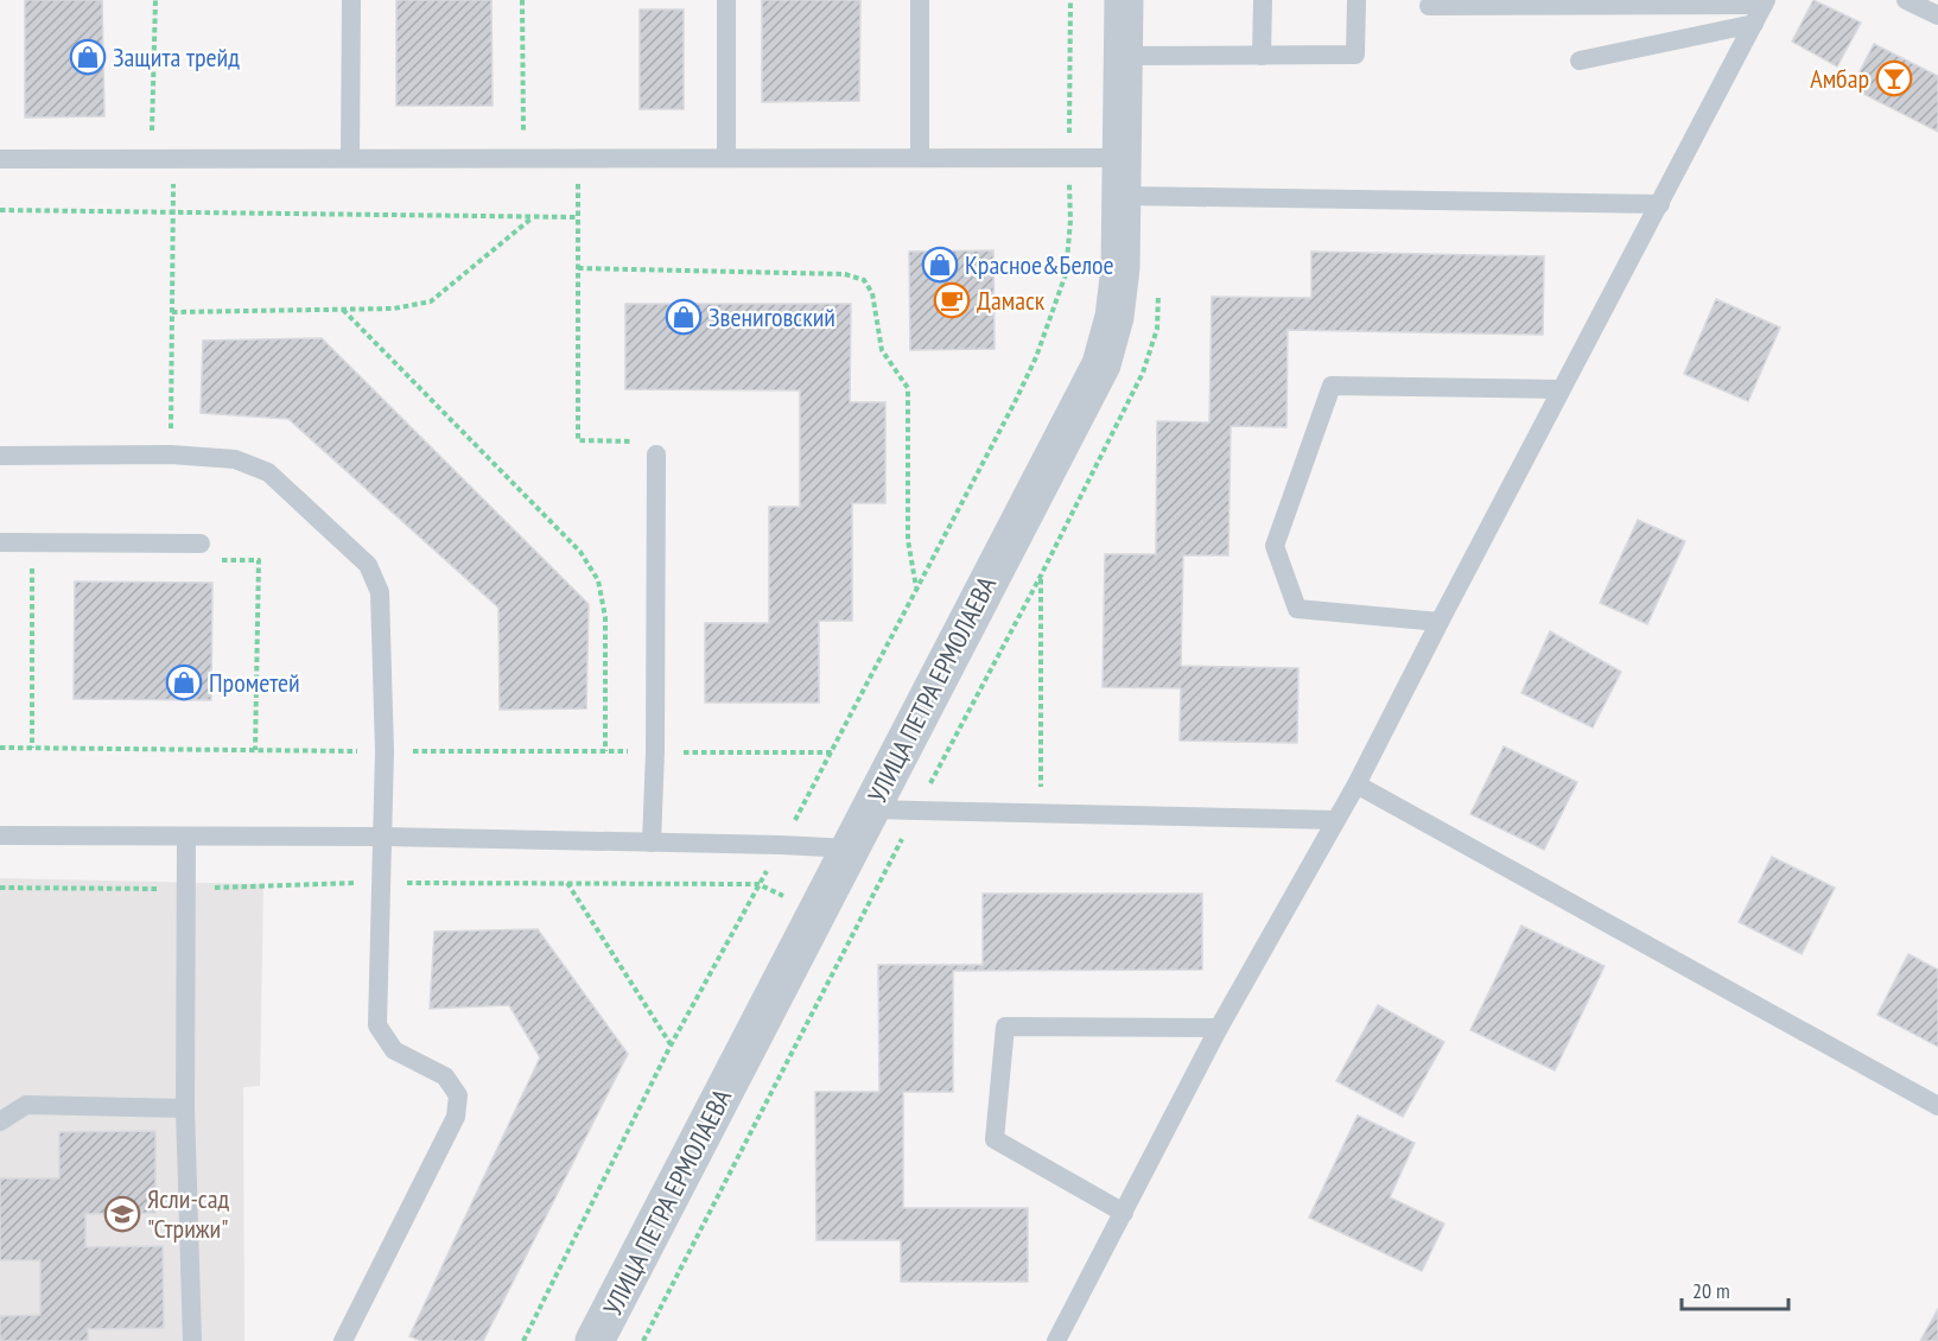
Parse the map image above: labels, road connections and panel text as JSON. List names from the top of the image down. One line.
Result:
{"streets":{"street":["УЛИЦА ПЕТРА ЕРМОЛАЕВА"]},"places":{"shop":["Защита трейд","Красное&Белое","Звениговский","Прометей"],"bar":["Амбар"],"cafe":["Дамаск"],"school or university":["Ясли-сад \"Стрижи\""]},"scale_bar":"20 m"}
